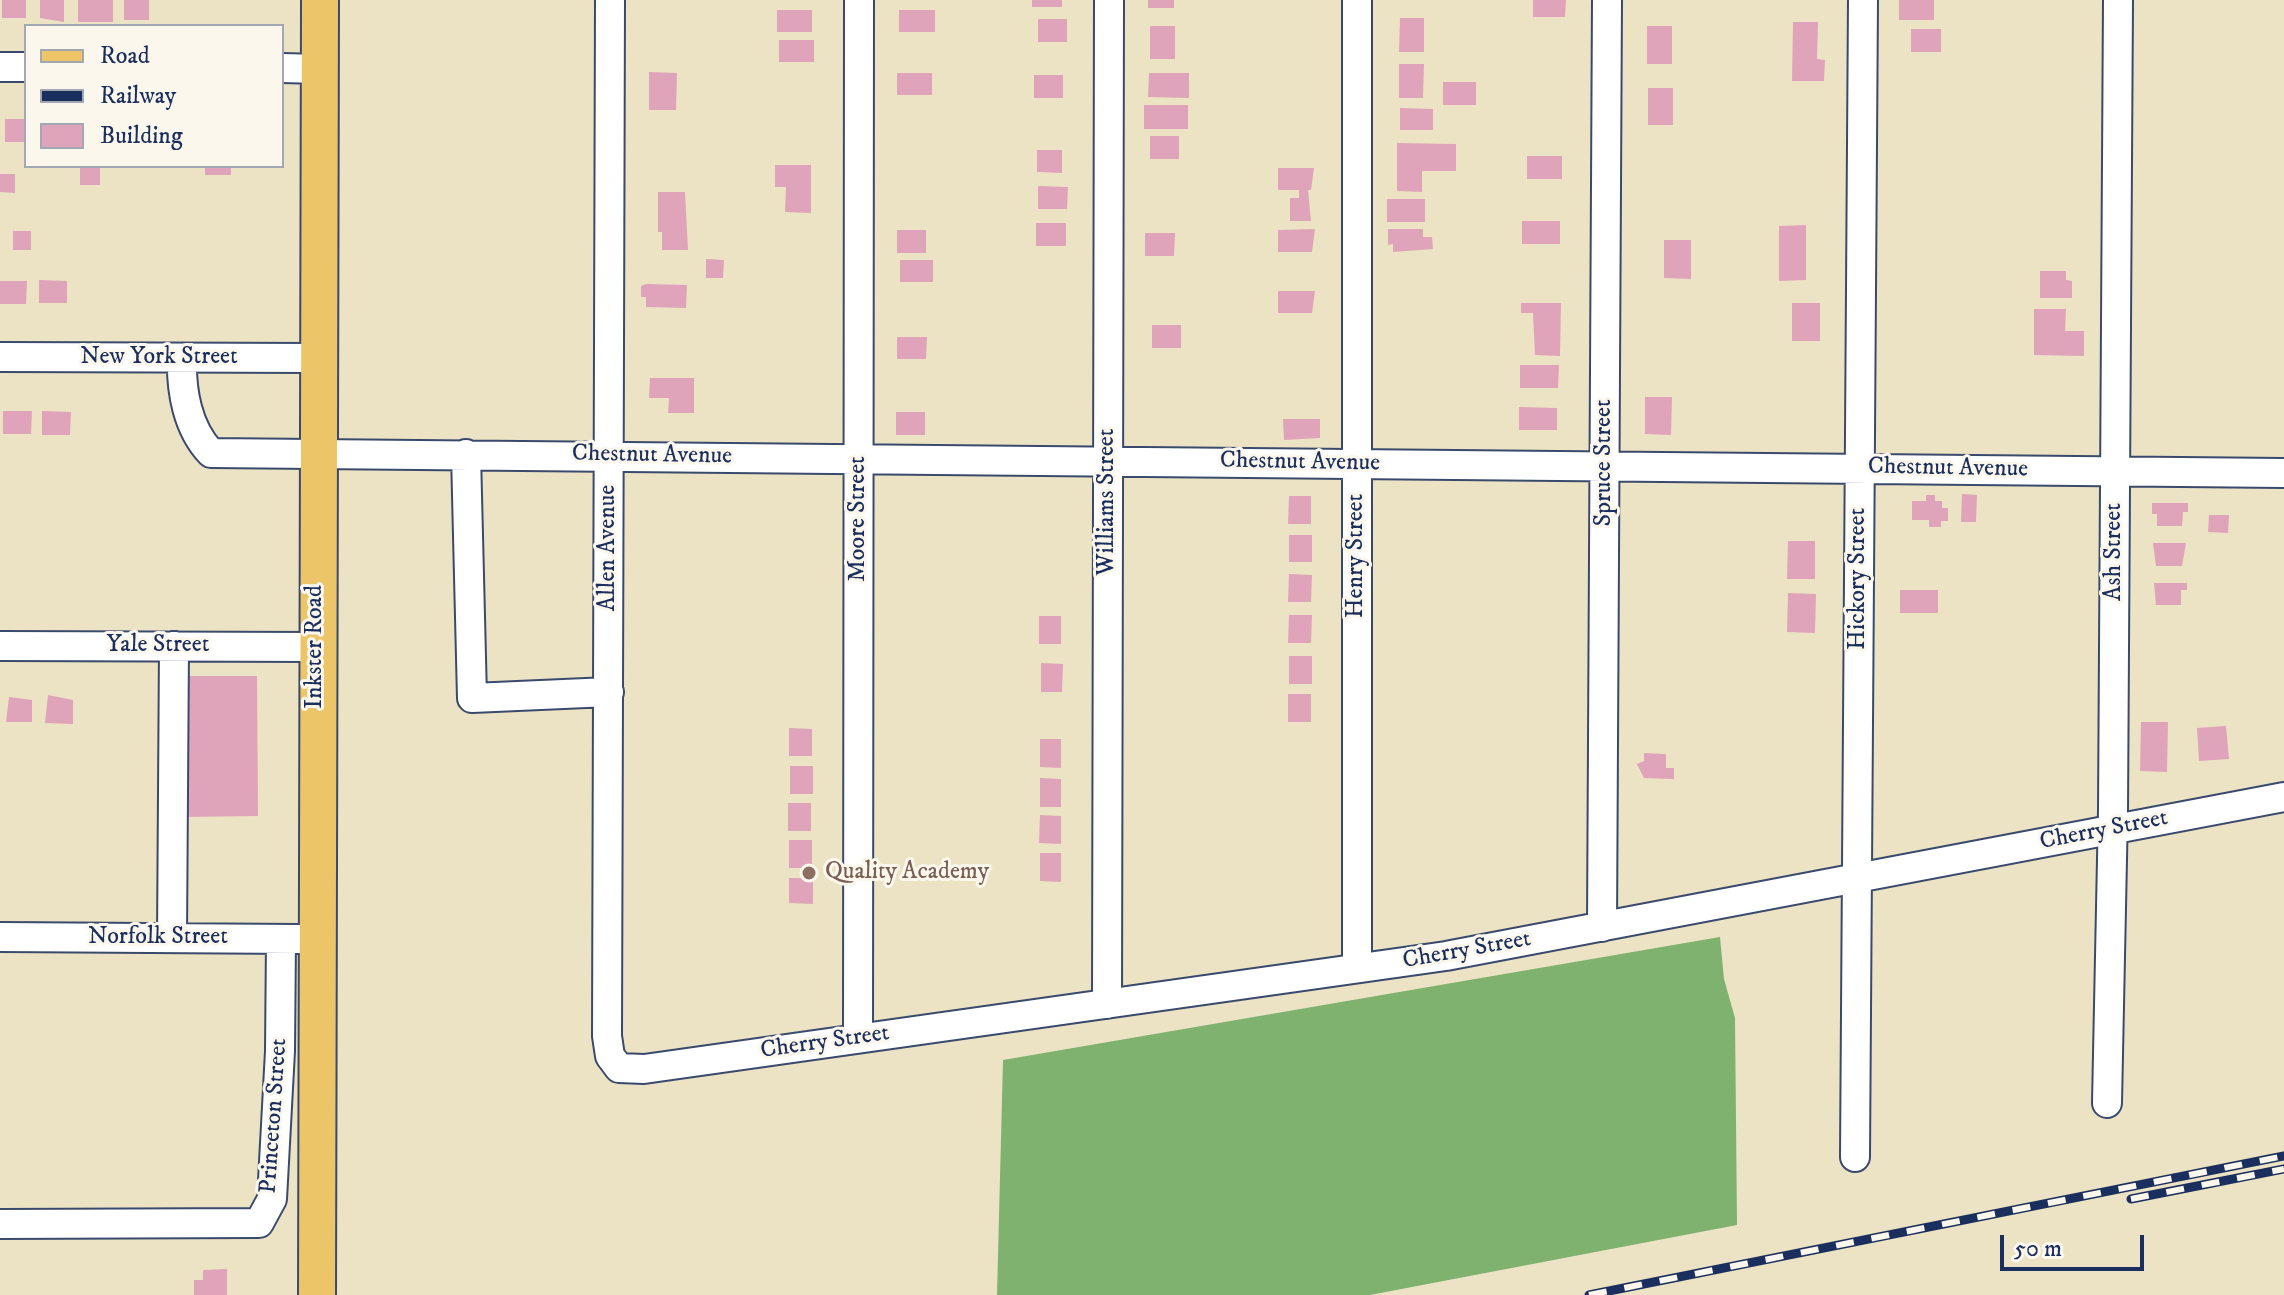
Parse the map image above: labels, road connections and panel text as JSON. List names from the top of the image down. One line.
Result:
{"streets":{"main road":["Inkster Road"],"street":["New York Street","Chestnut Avenue","Spruce Street","Williams Street","Moore Street","Allen Avenue","Ash Street","Henry Street","Hickory Street","Yale Street","Cherry Street","Norfolk Street","Princeton Street"]},"crossings":[["New York Street","Chestnut Avenue"],["New York Street","Inkster Road"],["Chestnut Avenue","Spruce Street"],["Chestnut Avenue","Williams Street"],["Chestnut Avenue","Moore Street"],["Chestnut Avenue","Allen Avenue"],["Chestnut Avenue","Ash Street"],["Chestnut Avenue","Henry Street"],["Chestnut Avenue","Hickory Street"],["Chestnut Avenue","Inkster Road"],["Spruce Street","Cherry Street"],["Williams Street","Cherry Street"],["Moore Street","Cherry Street"],["Allen Avenue","Cherry Street"],["Ash Street","Cherry Street"],["Henry Street","Cherry Street"],["Hickory Street","Cherry Street"],["Yale Street","Inkster Road"],["Inkster Road","Norfolk Street"],["Norfolk Street","Princeton Street"]],"places":["Quality Academy"],"legend":["Road","Railway","Building"],"scale_bar":"50 m"}
